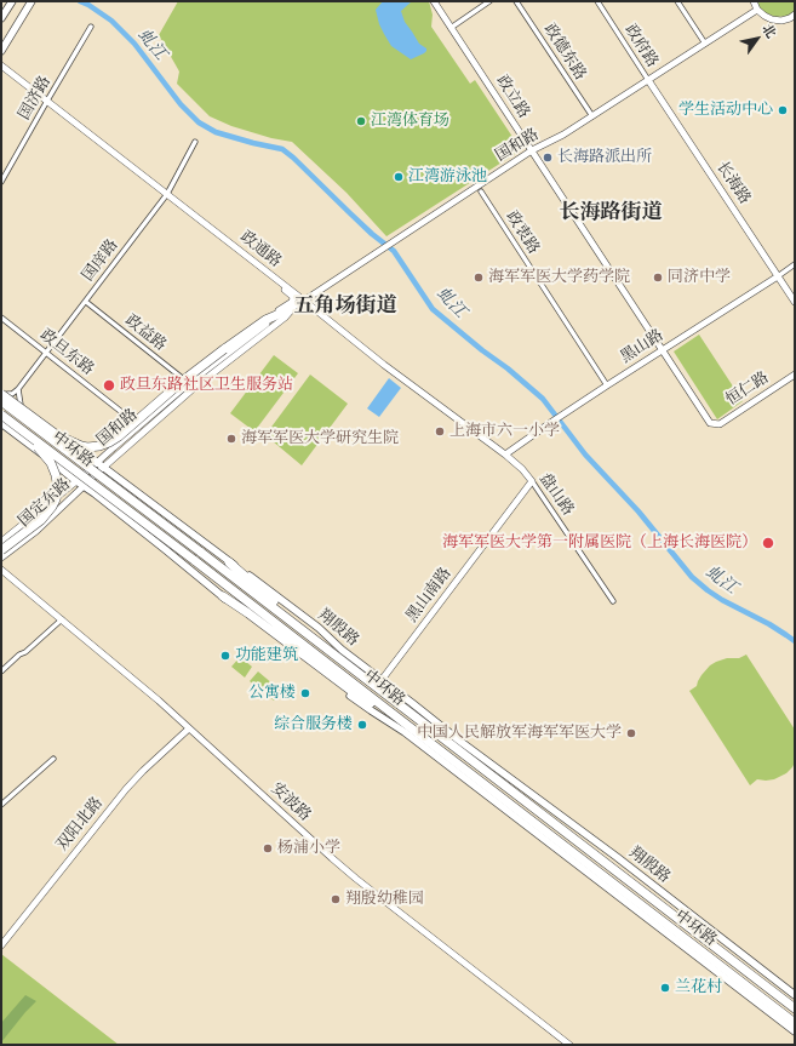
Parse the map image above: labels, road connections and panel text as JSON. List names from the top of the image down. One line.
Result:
{"streets":{"highway":["中环路"],"main road":["翔殷路"],"street":["政府路","政德东路","政立路","国济路","国和路","长海路","政衷路","政通路","国庠路","政益路","黑山路","政旦东路","恒仁路","盘山路","国定东路","黑山南路","安波路","双阳北路"]},"crossings":[["政府路","国和路"],["政府路","长海路"],["政德东路","国和路"],["政立路","国和路"],["政立路","黑山路"],["政立路","恒仁路"],["国济路","政通路"],["国和路","长海路"],["国和路","政通路"],["国和路","政益路"],["国和路","政旦东路"],["国和路","国定东路"],["国和路","翔殷路"],["长海路","黑山路"],["政衷路","黑山路"],["政通路","国庠路"],["政通路","黑山路"],["政通路","盘山路"],["国庠路","政益路"],["国庠路","政旦东路"],["国庠路","中环路"],["国庠路","翔殷路"],["黑山路","盘山路"],["中环路","翔殷路"],["盘山路","黑山南路"],["黑山南路","翔殷路"],["安波路","双阳北路"]],"districts":["长海路街道","五角场街道"],"water":["虬江"],"places":["学生活动中心","江湾体育场","长海路派出所","江湾游泳池","海军军医大学药学院","同济中学","政旦东路社区卫生服务站","上海市六一小学","海军军医大学研究生院","海军军医大学第一附属医院（上海长海医院）","功能建筑","公寓楼","综合服务楼","中国人民解放军海军军医大学","杨浦小学","翔殷幼稚园","兰花村"],"north":"top right"}
